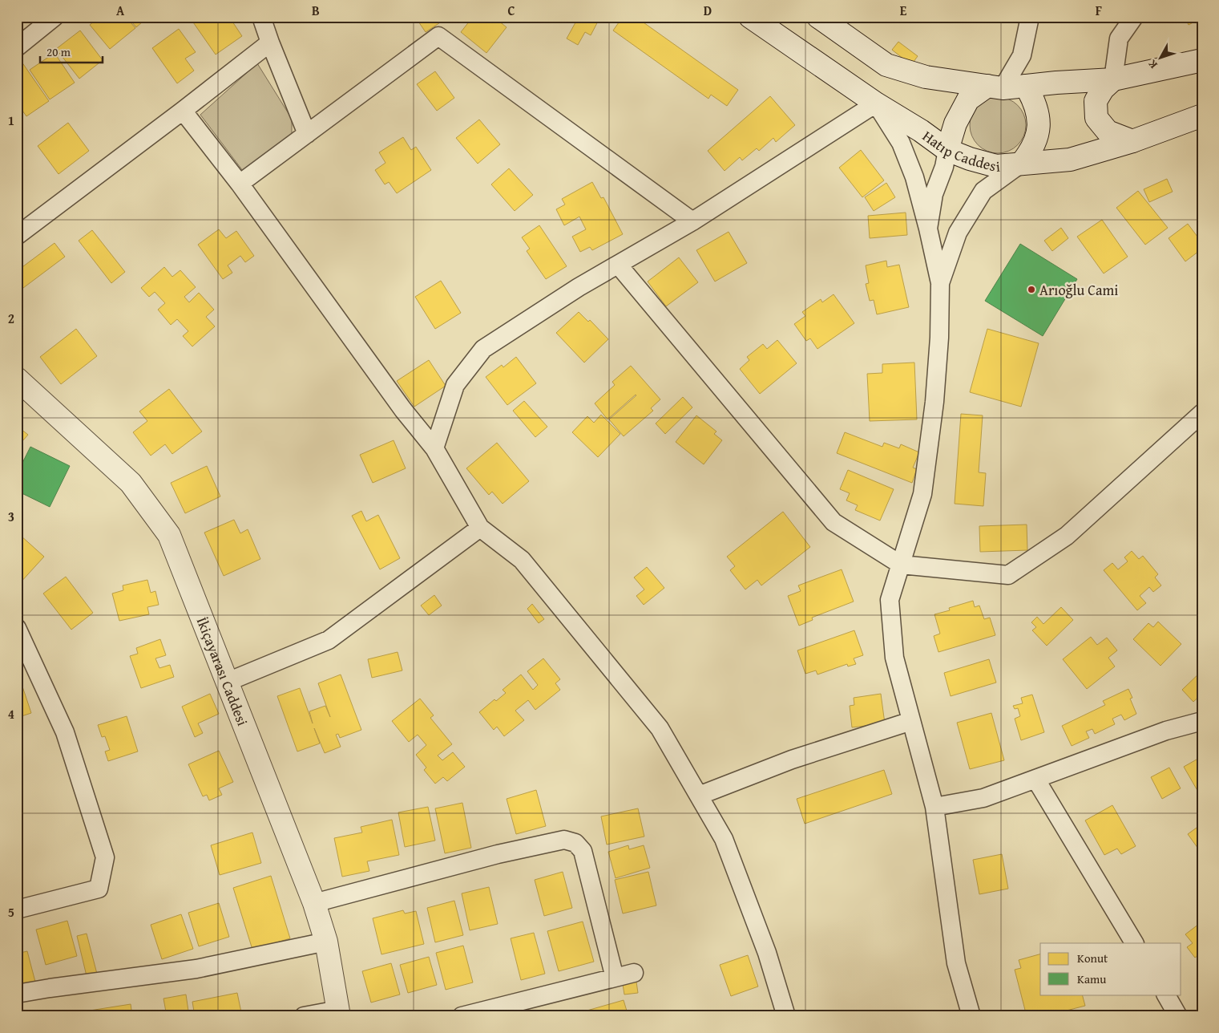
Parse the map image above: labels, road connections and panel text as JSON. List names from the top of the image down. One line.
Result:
{"streets":{"main road":["Hatıp Caddesi","İkiçayarası Caddesi"]},"places":["Arıoğlu Cami"],"legend":["Konut","Kamu"],"scale_bar":"20 m","north":"bottom left","grid":{"columns":["A","B","C","D","E","F"],"rows":["1","2","3","4","5"]}}
